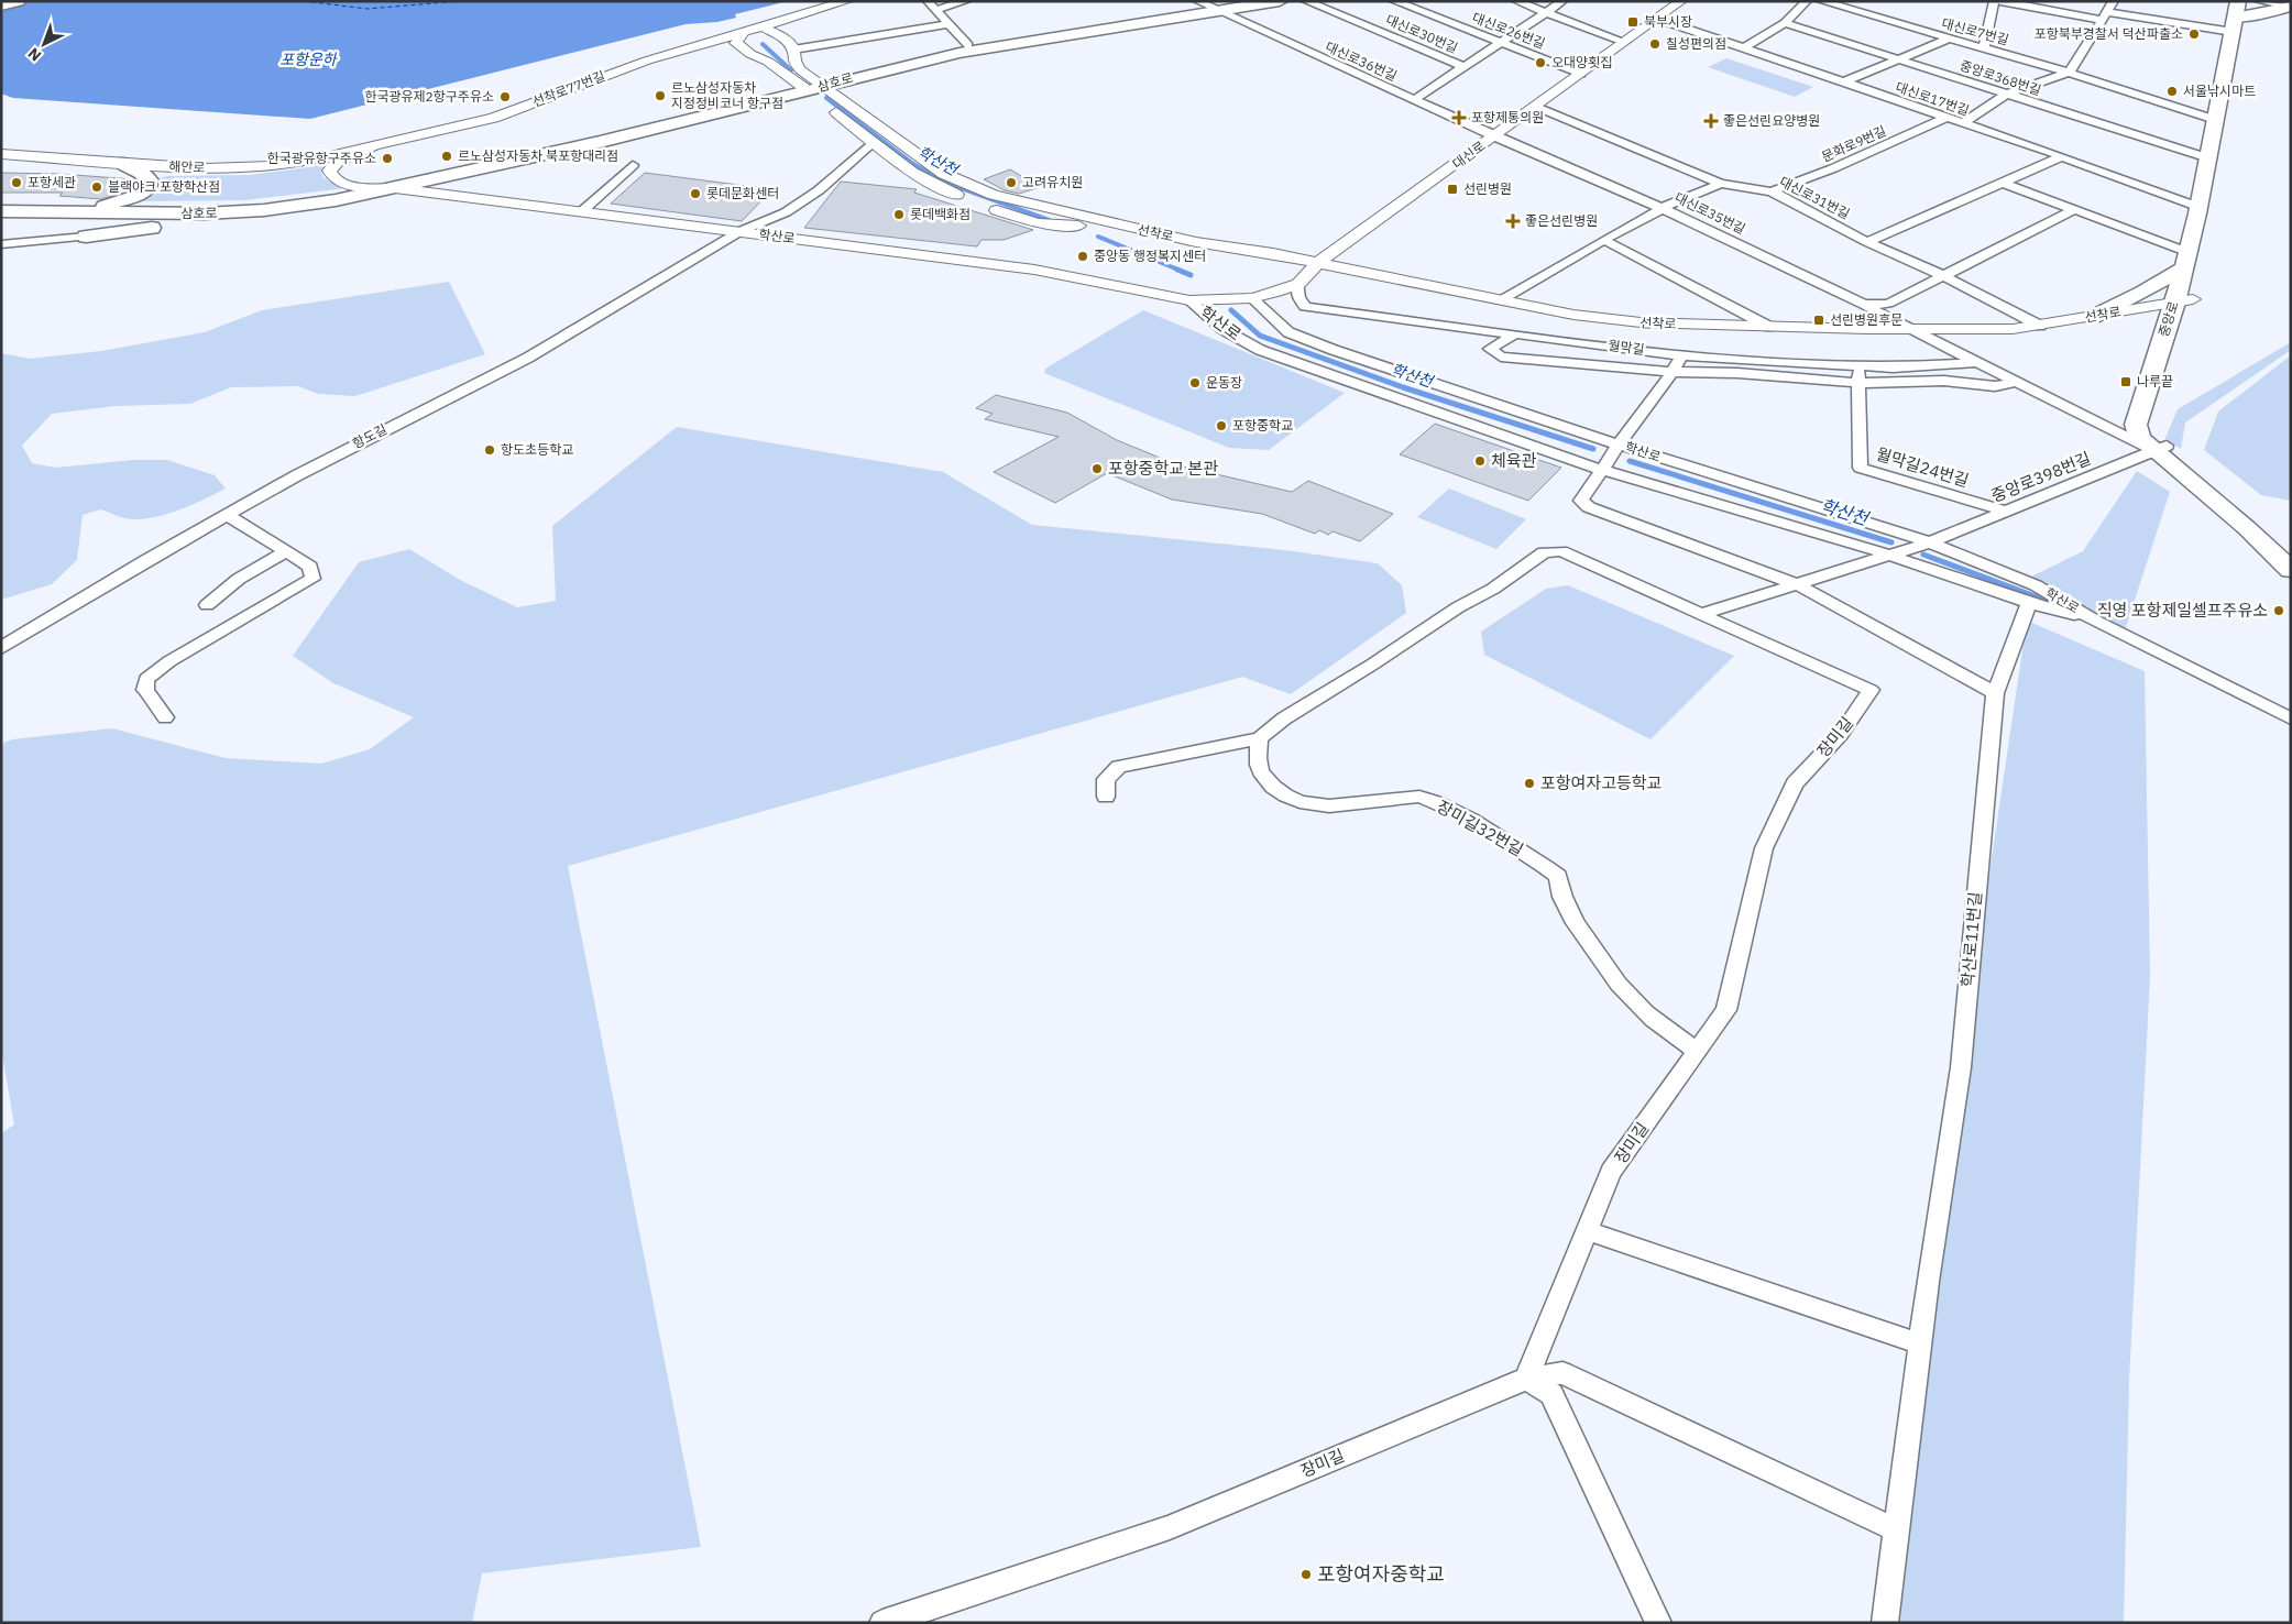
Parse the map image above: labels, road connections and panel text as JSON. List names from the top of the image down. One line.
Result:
{"streets":{"main road":["삼호로","중앙로"],"street":["대신로26번길","대신로7번길","대신로30번길","대신로36번길","중앙로368번길","선착로77번길","대신로17번길","문화로9번길","대신로","해안로","대신로31번길","대신로35번길","선착로","학산로","월막길","항도길","월막길24번길","중앙로398번길","장미길","장미길32번길","학산로11번길"]},"crossings":[["대신로26번길","대신로"],["대신로7번길","중앙로"],["대신로36번길","삼호로"],["대신로36번길","대신로"],["대신로36번길","대신로35번길"],["중앙로368번길","중앙로"],["삼호로","선착로"],["삼호로","학산로"],["선착로77번길","해안로"],["선착로77번길","학산로"],["대신로17번길","문화로9번길"],["대신로17번길","대신로"],["대신로17번길","중앙로"],["문화로9번길","대신로31번길"],["대신로","대신로31번길"],["대신로","대신로35번길"],["대신로","선착로"],["대신로","학산로"],["대신로","월막길"],["해안로","학산로"],["대신로31번길","선착로"],["대신로35번길","선착로"],["대신로35번길","중앙로"],["대신로35번길","월막길"],["대신로35번길","중앙로398번길"],["선착로","중앙로"],["선착로","항도길"],["학산로","항도길"],["학산로","중앙로398번길"],["학산로","학산로11번길"],["중앙로","중앙로398번길"],["월막길","월막길24번길"],["월막길24번길","중앙로398번길"],["장미길","장미길32번길"]],"water":["포항운하","학산천"],"places":{"transit":["북부시장","선린병원","선린병원후문","나루끝"],"other":["포항북부경찰서 덕산파출소","칠성편의점","오대양횟집","서울낚시마트","르노삼성자동차 지정정비코너 항구점","한국광유제2항구주유소","르노삼성자동차 북포항대리점","한국광유항구주유소","포항세관","고려유치원","블랙야크 포항학산점","롯데문화센터","롯데백화점","중앙동 행정복지센터","운동장","포항중학교","항도초등학교","체육관","포항중학교 본관","직영 포항제일셀프주유소","포항여자고등학교","포항여자중학교"],"health":["포항제통의원","좋은선린요양병원","좋은선린병원"]},"north":"bottom left"}
